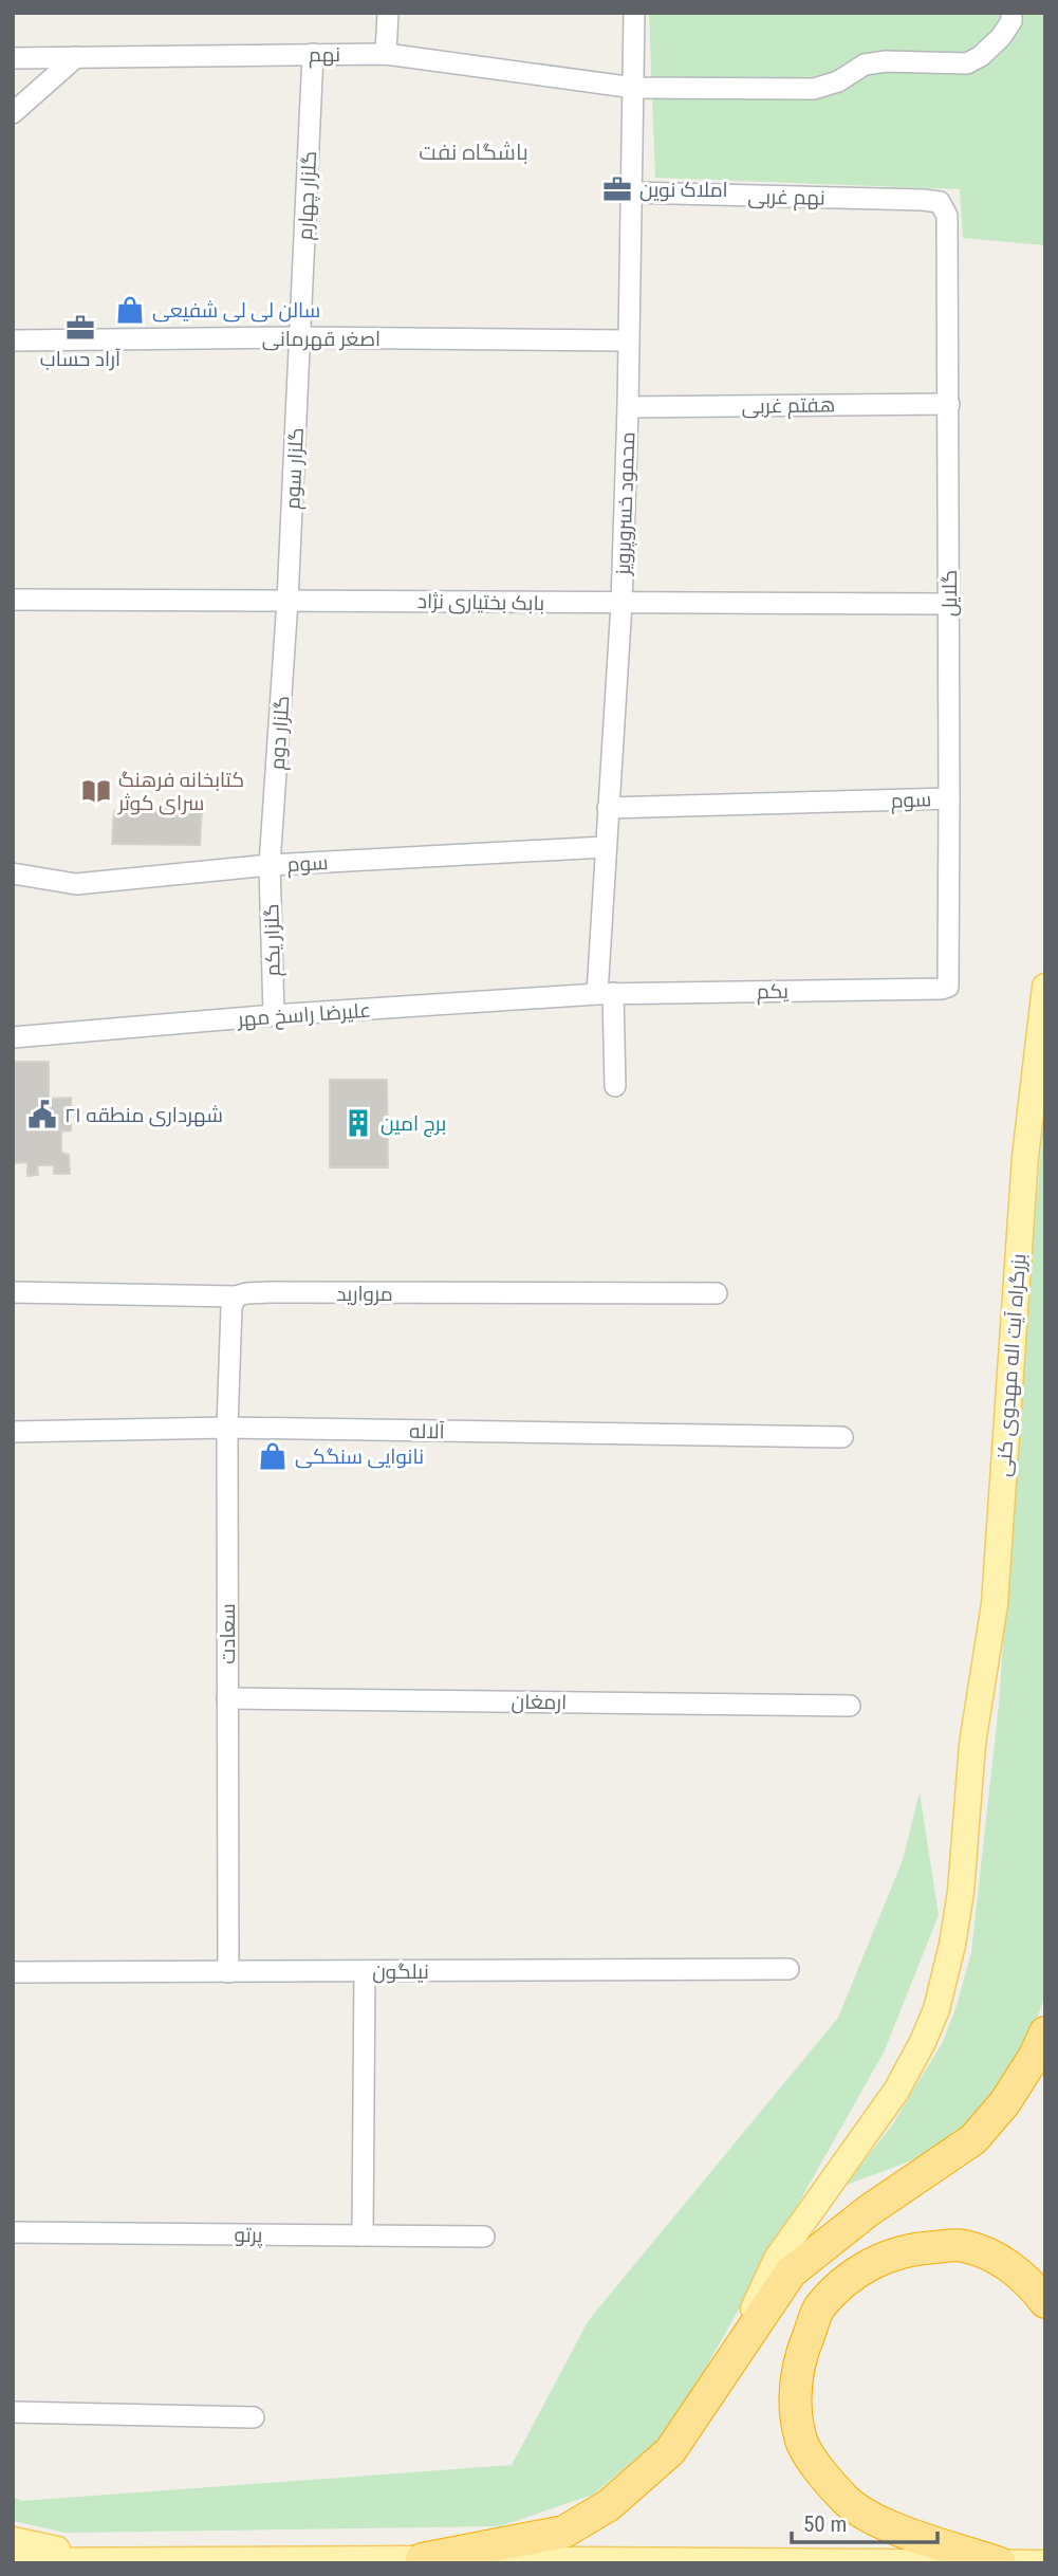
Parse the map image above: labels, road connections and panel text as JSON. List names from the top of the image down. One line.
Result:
{"streets":{"main road":["بزرگراه آیت اله مهدوی کنی"],"street":["نهم","گلزار چهارم","نهم غربی","اصغر قهرمانی","هفتم غربی","گلزار سوم","محمود خسروپرویز","گلایل","بابک بختیاری نژاد","گلزار دوم","سوم","گلزار یکم","یکم","علیرضا راسخ مهر","مروارید","آلاله","سعادت","ارمغان","نیلگون","پرتو"]},"crossings":[["نهم","گلزار چهارم"],["نهم","محمود خسروپرویز"],["گلزار چهارم","اصغر قهرمانی"],["گلزار چهارم","گلزار سوم"],["نهم غربی","محمود خسروپرویز"],["نهم غربی","گلایل"],["اصغر قهرمانی","گلزار سوم"],["اصغر قهرمانی","محمود خسروپرویز"],["هفتم غربی","محمود خسروپرویز"],["هفتم غربی","گلایل"],["گلزار سوم","بابک بختیاری نژاد"],["گلزار سوم","گلزار دوم"],["محمود خسروپرویز","بابک بختیاری نژاد"],["محمود خسروپرویز","سوم"],["محمود خسروپرویز","یکم"],["محمود خسروپرویز","علیرضا راسخ مهر"],["گلایل","بابک بختیاری نژاد"],["گلایل","سوم"],["گلایل","یکم"],["بابک بختیاری نژاد","گلزار دوم"],["گلزار دوم","سوم"],["گلزار دوم","گلزار یکم"],["سوم","گلزار یکم"],["گلزار یکم","علیرضا راسخ مهر"],["یکم","علیرضا راسخ مهر"],["مروارید","سعادت"],["آلاله","سعادت"],["سعادت","ارمغان"],["سعادت","نیلگون"]],"districts":["باشگاه نفت"],"places":{"office":["املاک نوین","آراد حساب"],"shop":["سالن لی لی شفیعی","نانوایی سنگکی"],"library":["کتابخانه فرهنگ سرای کوثر"],"public building":["شهرداری منطقه ۲۱"],"building":["برج امین"]},"scale_bar":"50 m"}
